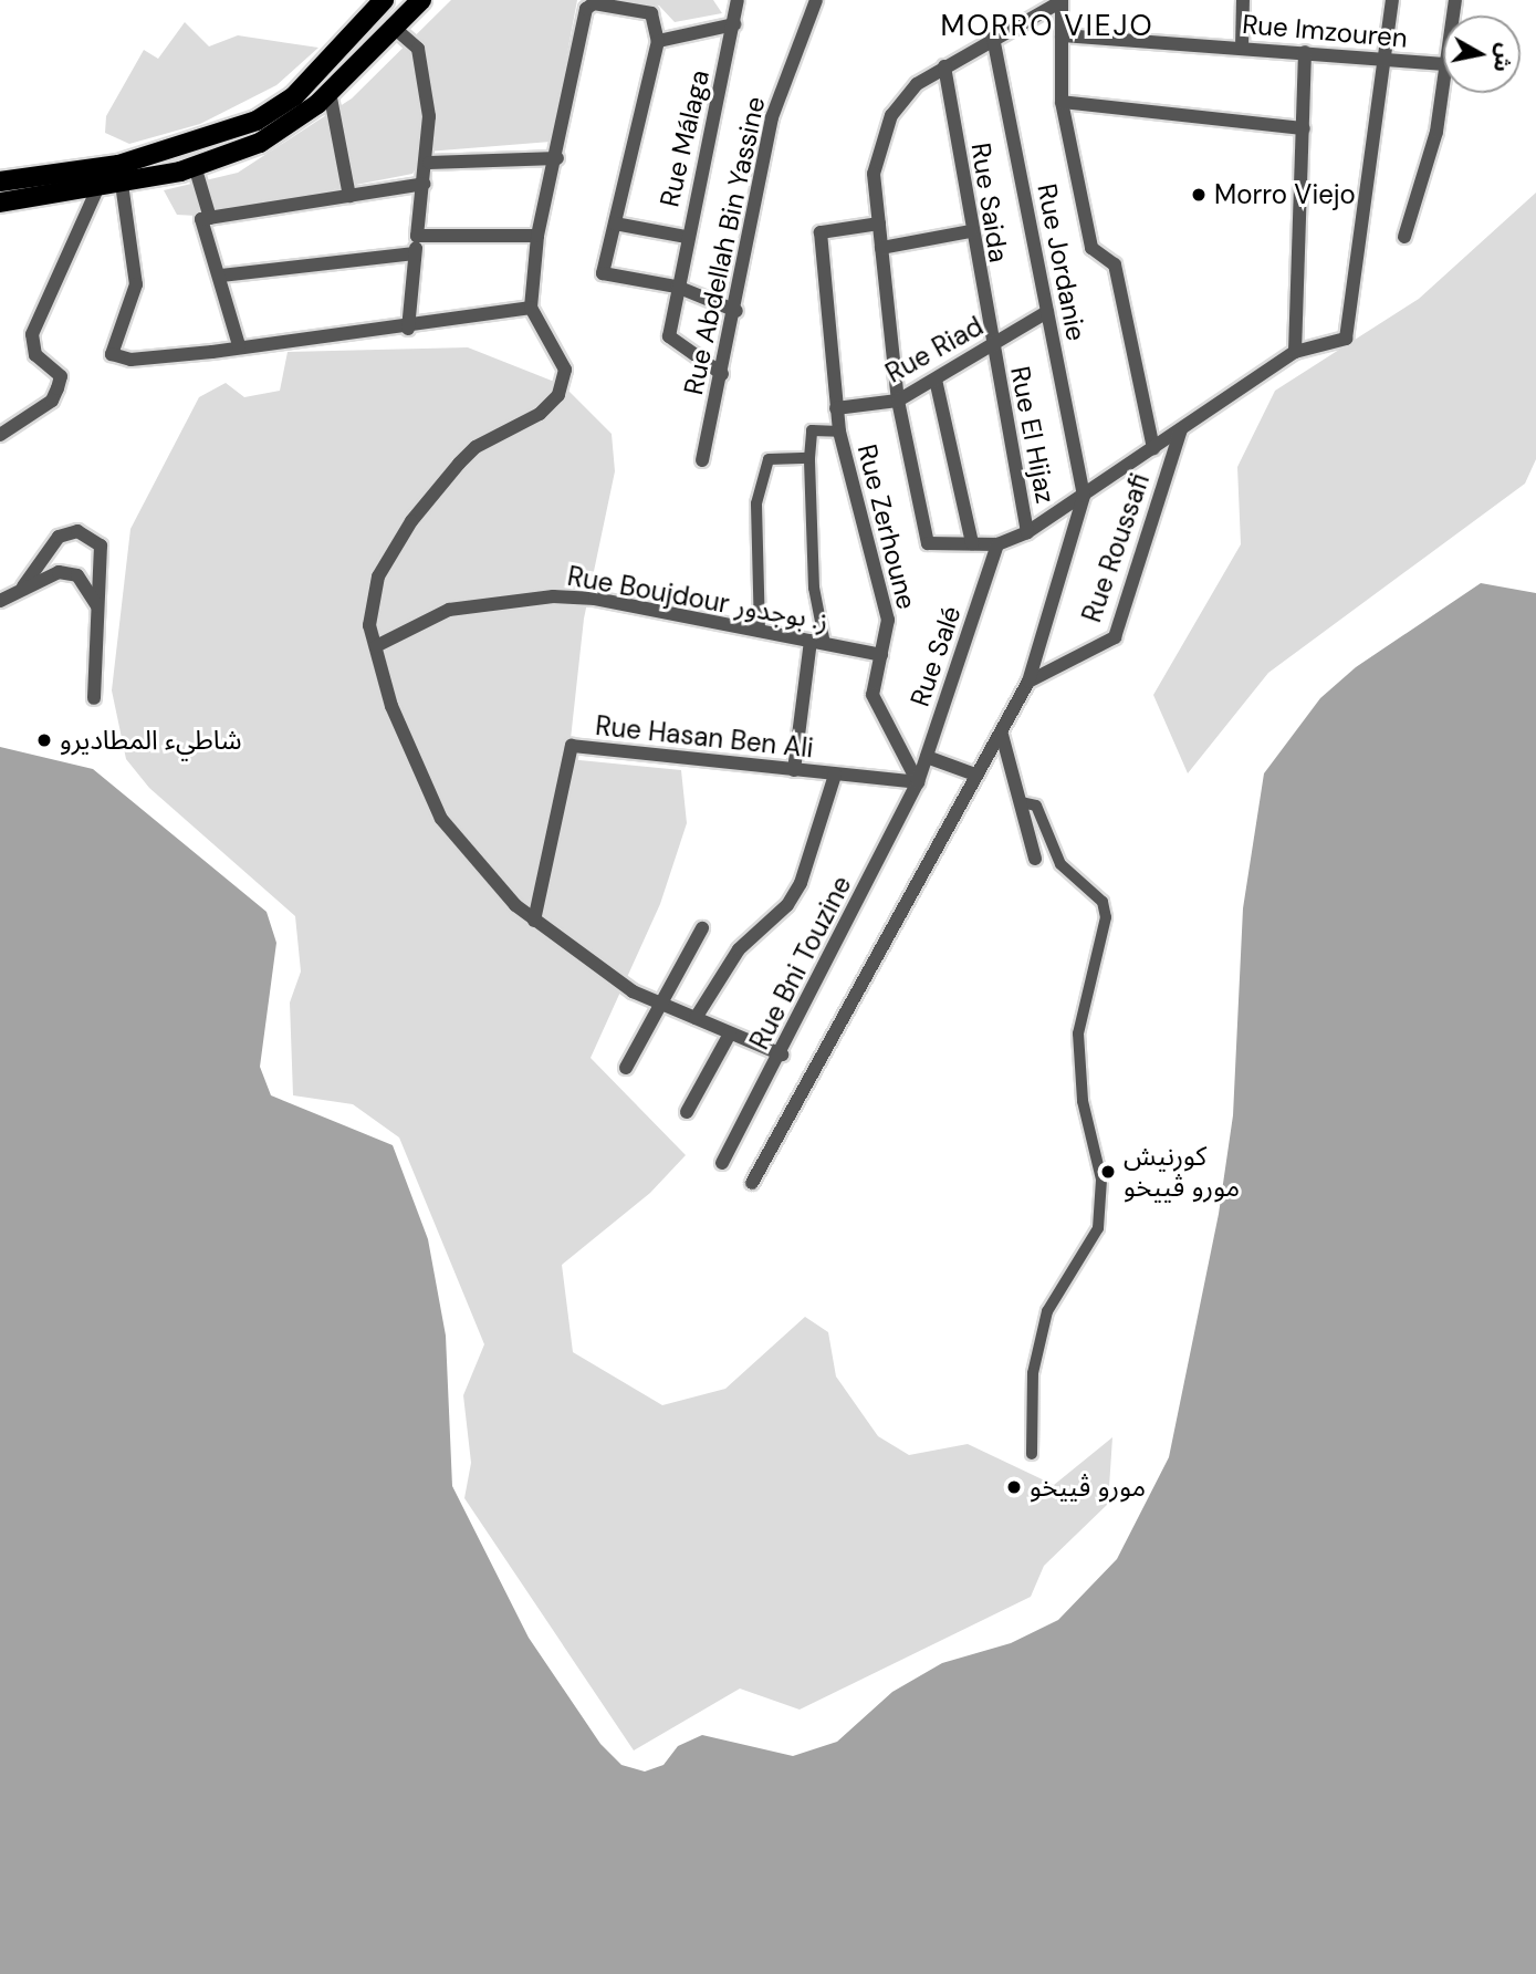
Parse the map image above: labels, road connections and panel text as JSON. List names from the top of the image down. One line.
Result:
{"streets":{"street":["Rue Imzouren","Rue Málaga","Rue Saida","Rue Abdellah Bin Yassine","Rue Jordanie","Rue Riad","Rue El Hijaz","Rue Zerhoune","Rue Roussafi","Rue Boujdour ز. بوجدور","Rue Salé","Rue Hasan Ben Ali","Rue Bni Touzine"]},"crossings":[["Rue Málaga","Rue Abdellah Bin Yassine"],["Rue Saida","Rue Riad"],["Rue Saida","Rue El Hijaz"],["Rue Jordanie","Rue Riad"],["Rue Riad","Rue El Hijaz"],["Rue Riad","Rue Zerhoune"],["Rue Zerhoune","Rue Boujdour ز. بوجدور"],["Rue Zerhoune","Rue Salé"],["Rue Zerhoune","Rue Hasan Ben Ali"],["Rue Zerhoune","Rue Bni Touzine"],["Rue Salé","Rue Hasan Ben Ali"],["Rue Salé","Rue Bni Touzine"],["Rue Hasan Ben Ali","Rue Bni Touzine"]],"districts":["MORRO VIEJO"],"places":["Morro Viejo","شاطيء المطاديرو","كورنيش مورو ڤييخو","مورو ڤييخو"],"north":"right"}
